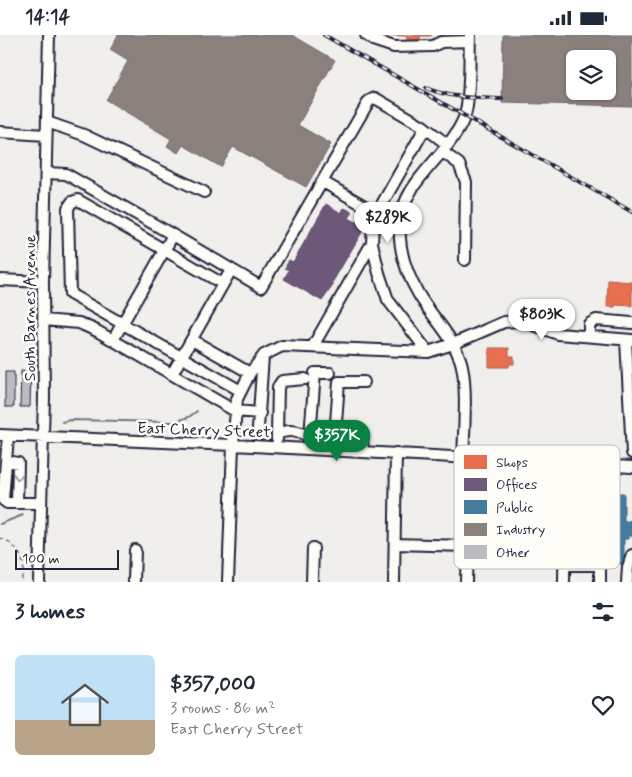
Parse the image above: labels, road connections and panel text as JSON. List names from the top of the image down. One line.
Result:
{"streets":{"street":["South Barnes Avenue","East Cherry Street"]},"crossings":[["South Barnes Avenue","East Cherry Street"]],"legend":["Shops","Offices","Public","Industry","Other"],"scale_bar":"100 m","page":{"status":"14:14","price":["$289K","$803K","$357K"],"scale":"100 m","heading":"3 homes","list":[{"name":"$357,000","note":"3 rooms · 86 m² · East Cherry Street"}]}}
